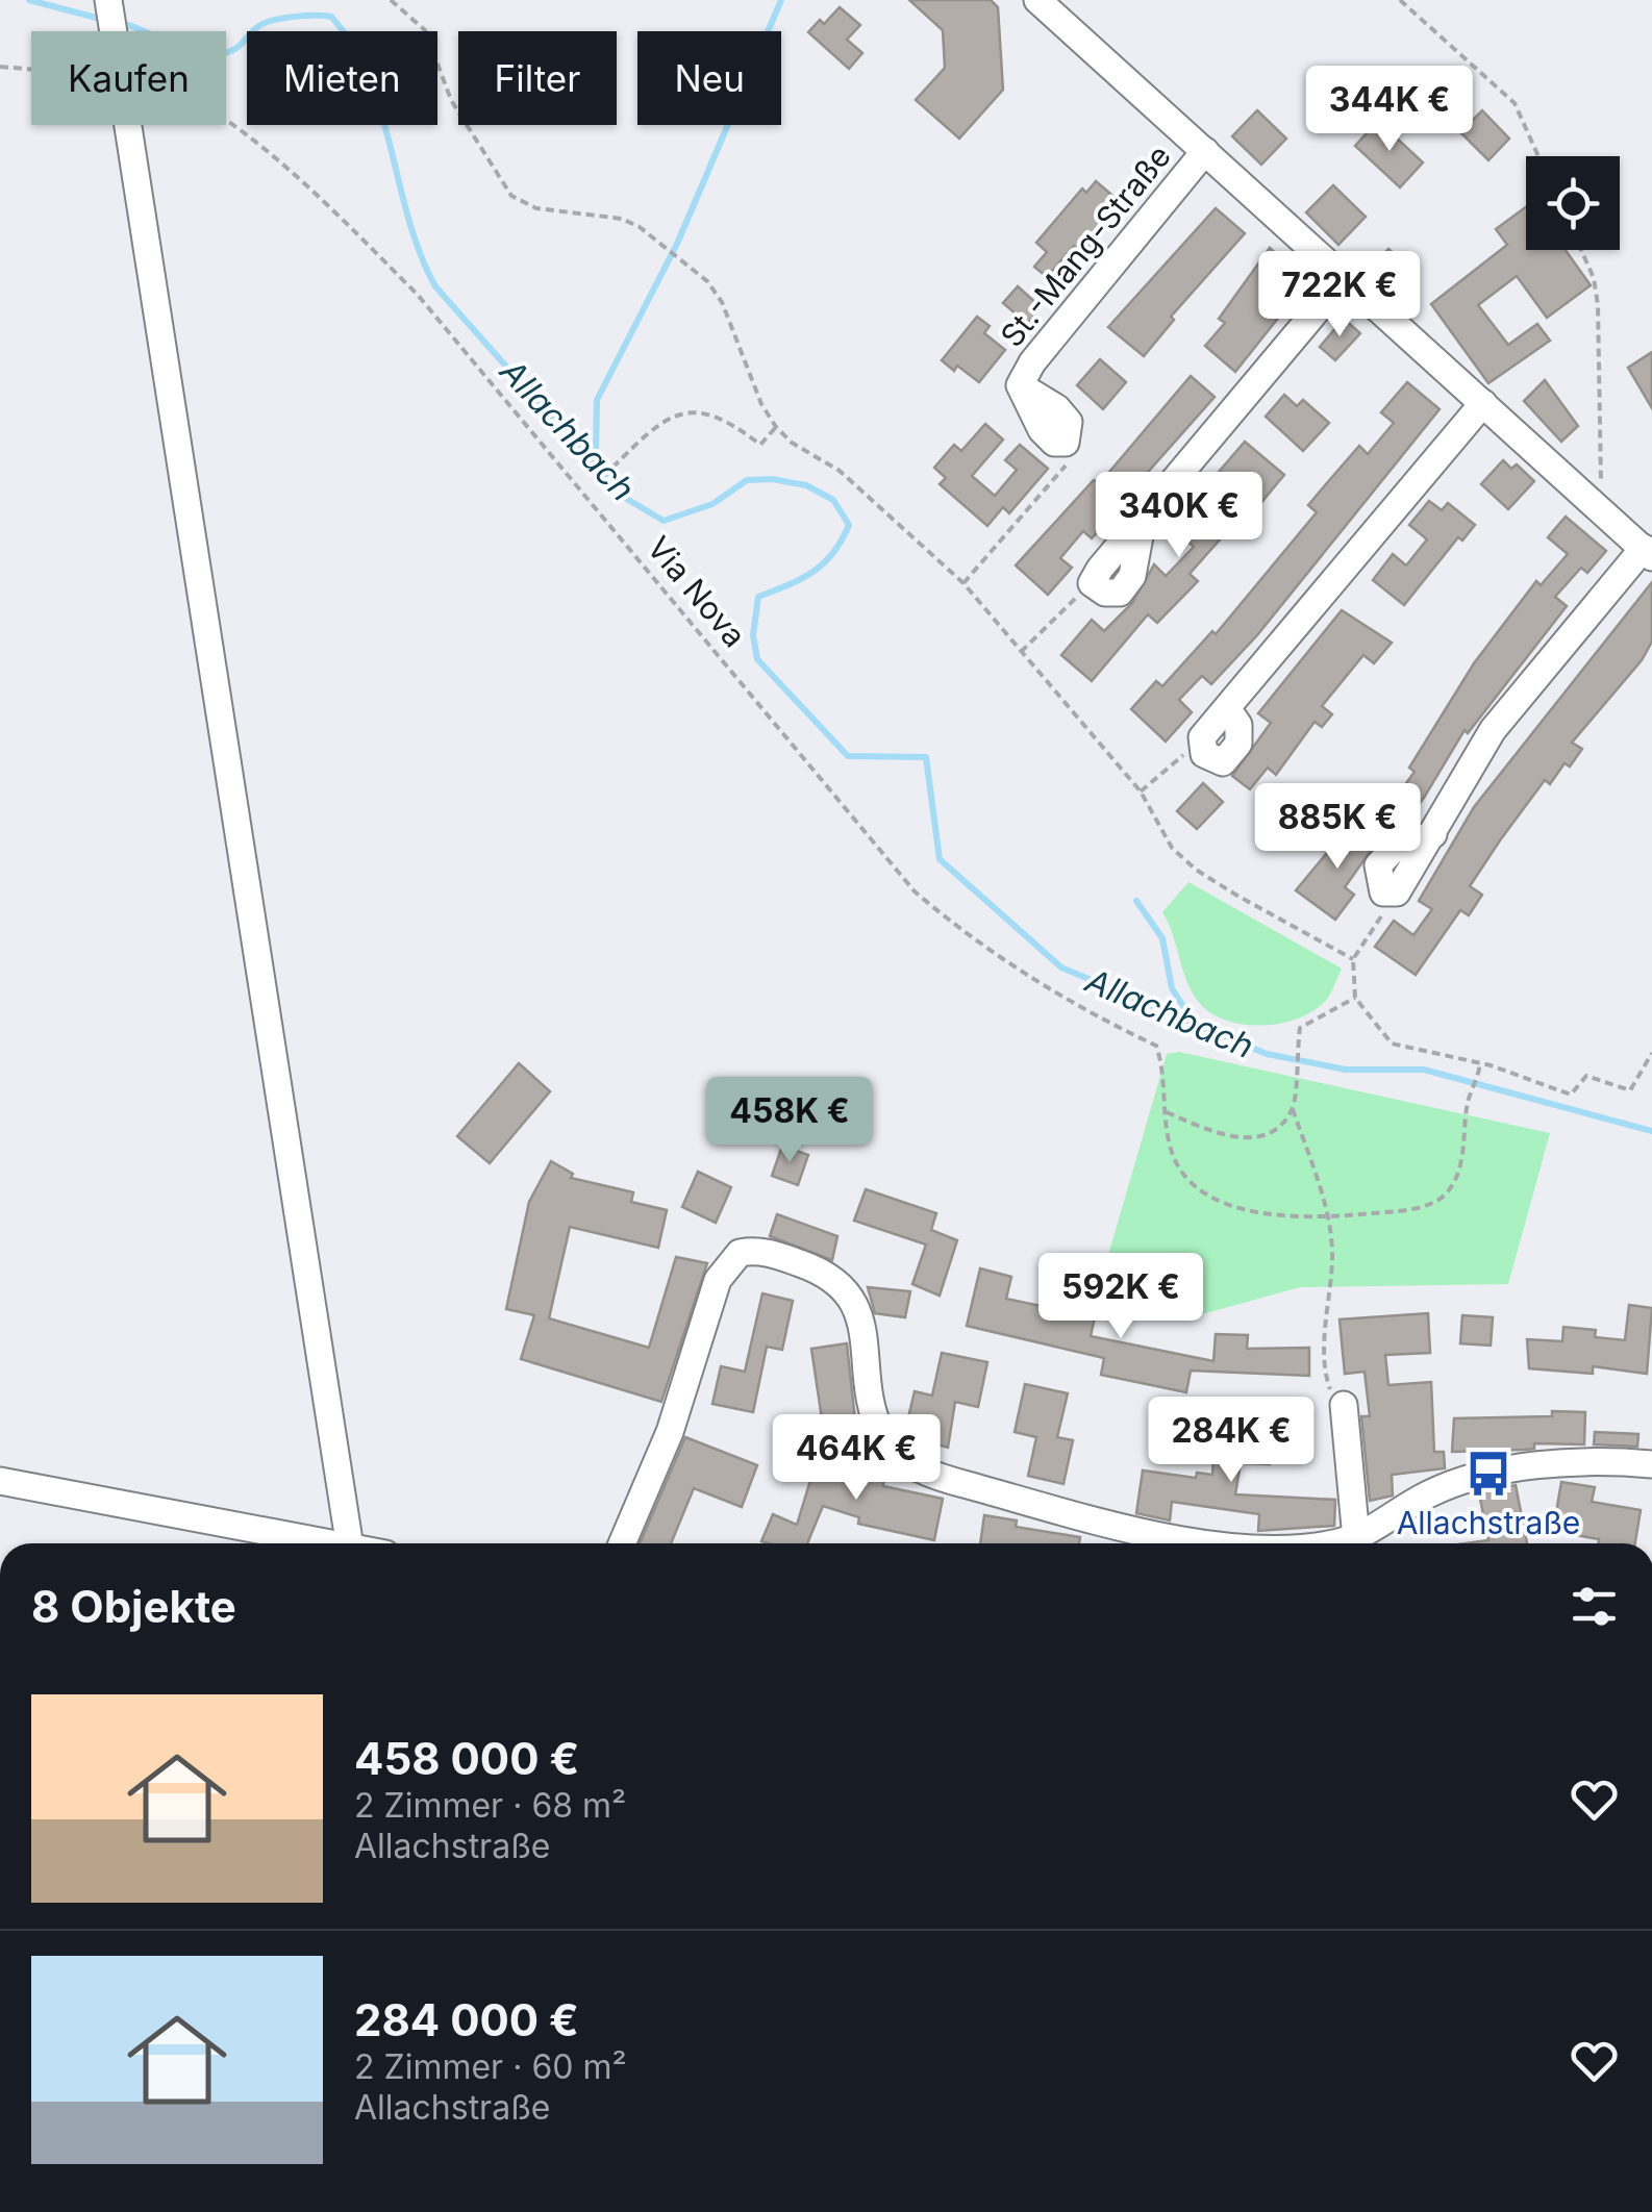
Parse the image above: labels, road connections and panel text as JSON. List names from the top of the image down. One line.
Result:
{"streets":{"street":["St.-Mang-Straße"],"path":["Via Nova"]},"water":["Allachbach"],"places":{"bus stop":["Allachstraße"]},"page":{"chip":["Kaufen","Mieten","Filter","Neu"],"price":["344K €","722K €","340K €","885K €","458K €","592K €","284K €","464K €"],"heading":"8 Objekte","list":[{"name":"458 000 €","note":"2 Zimmer · 68 m² · Allachstraße"},{"name":"284 000 €","note":"2 Zimmer · 60 m² · Allachstraße"}]}}
